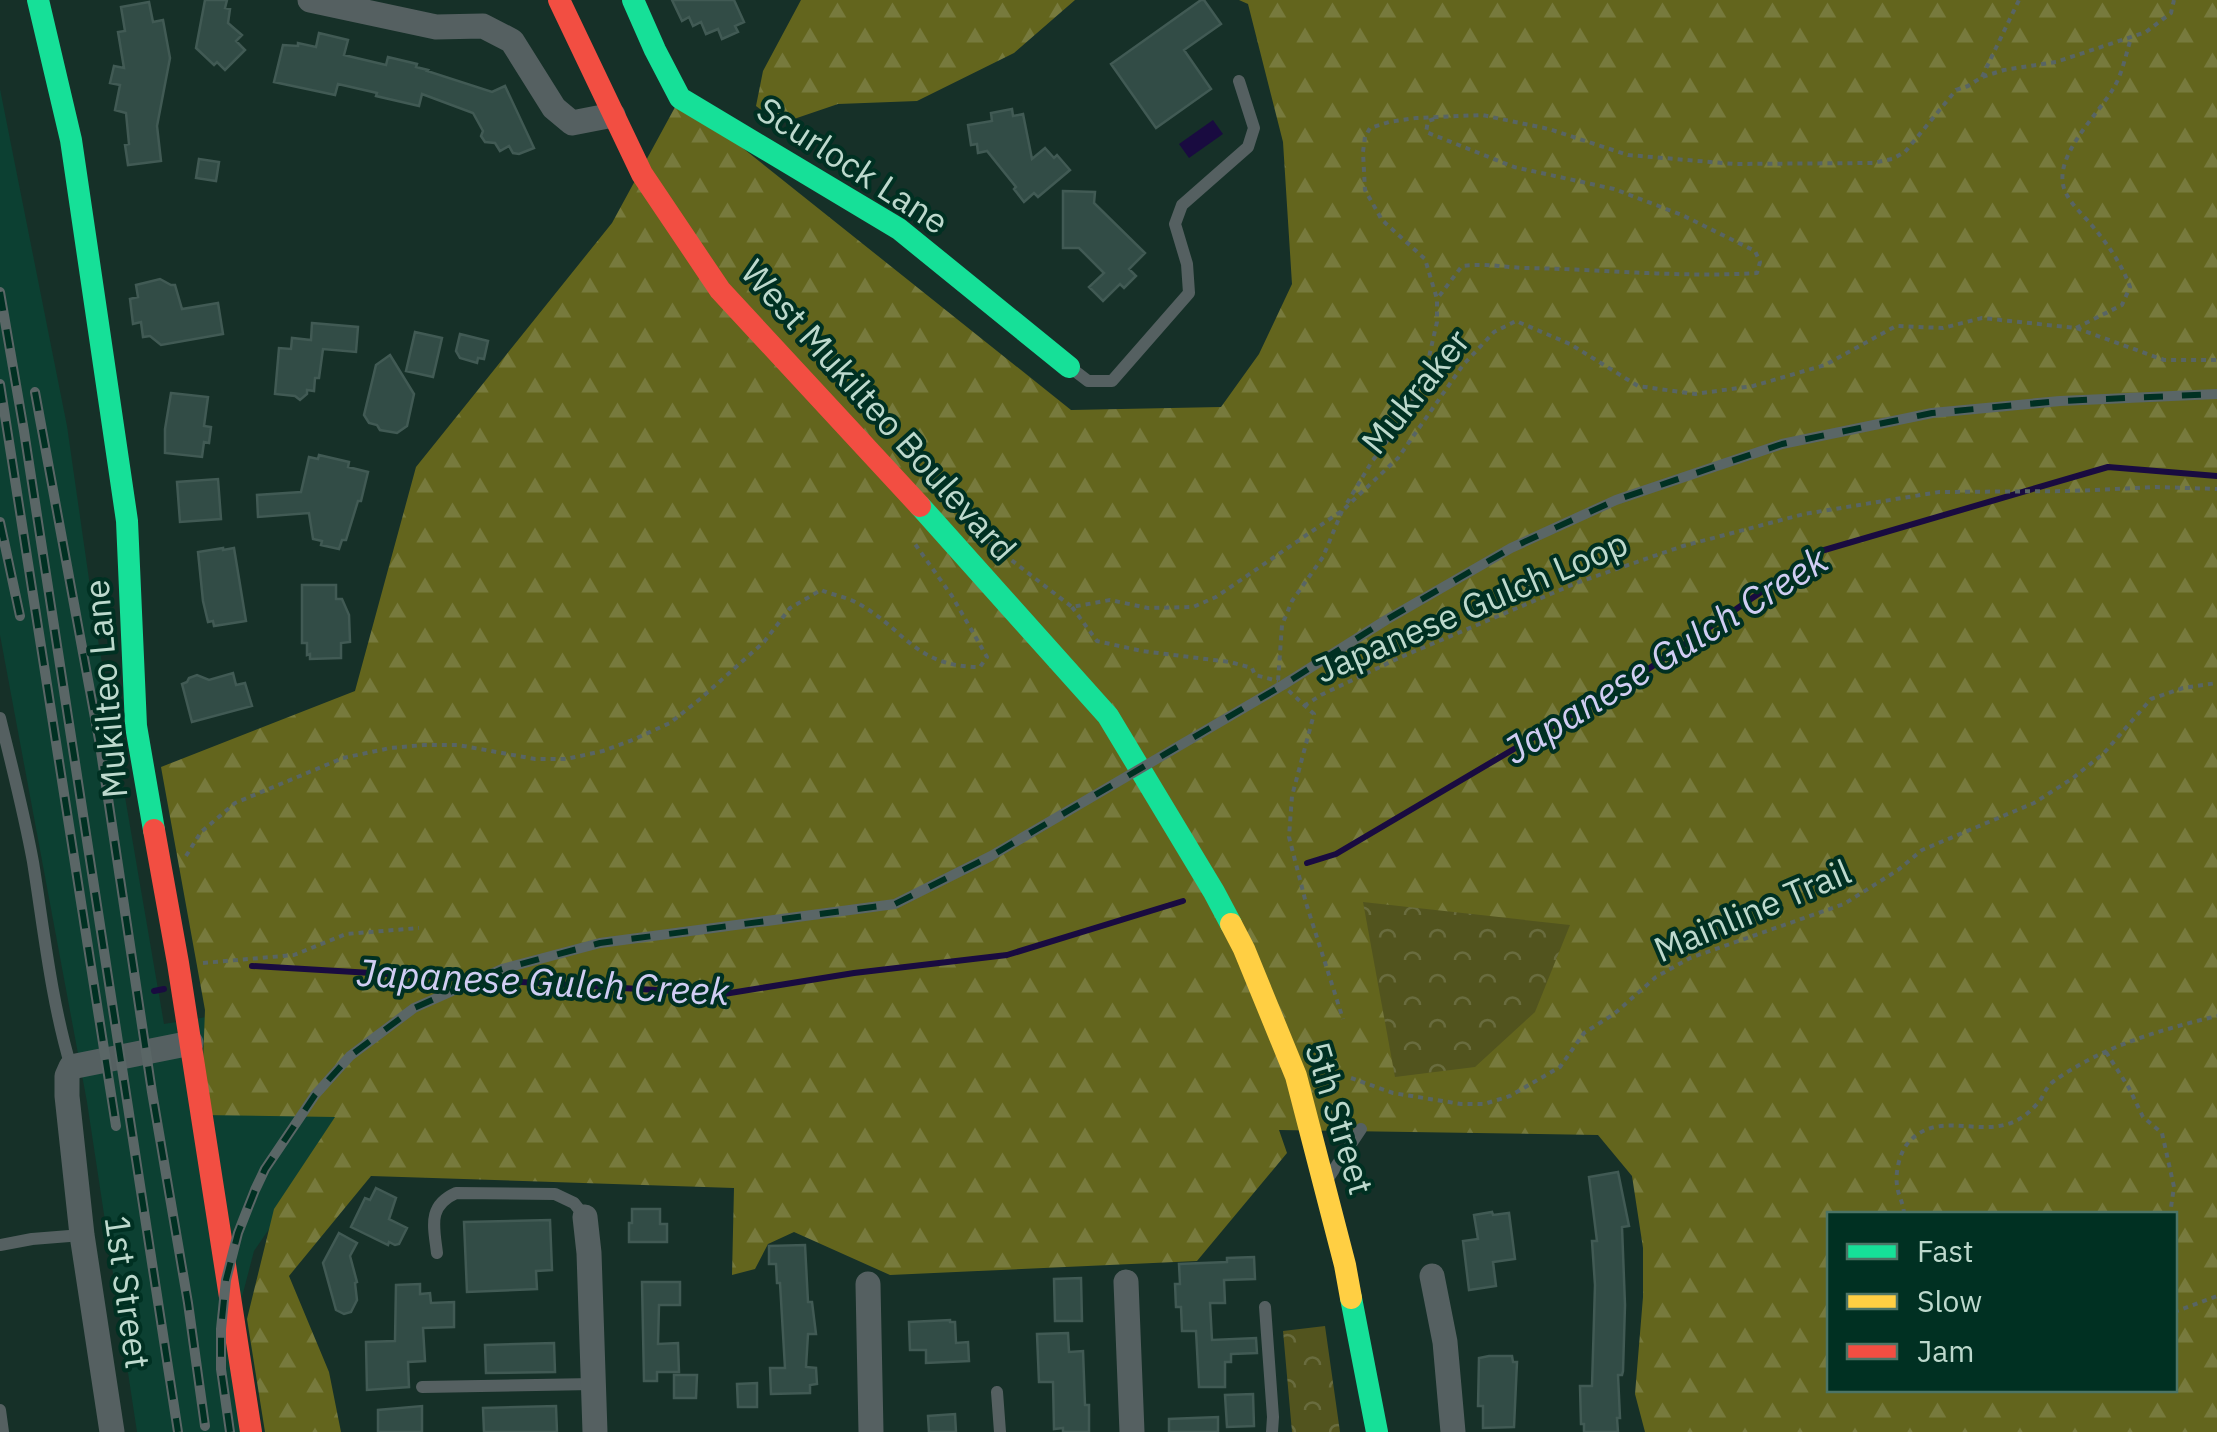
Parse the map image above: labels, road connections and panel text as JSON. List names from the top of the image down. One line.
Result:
{"streets":{"street":["Scurlock Lane","West Mukilteo Boulevard","Mukilteo Lane","5th Street","1st Street"],"path":["Mukraker","Japanese Gulch Loop","Mainline Trail"]},"crossings":[["Mukraker","Japanese Gulch Loop"],["West Mukilteo Boulevard","5th Street"]],"water":["Japanese Gulch Creek"],"legend":["Fast","Slow","Jam"]}
